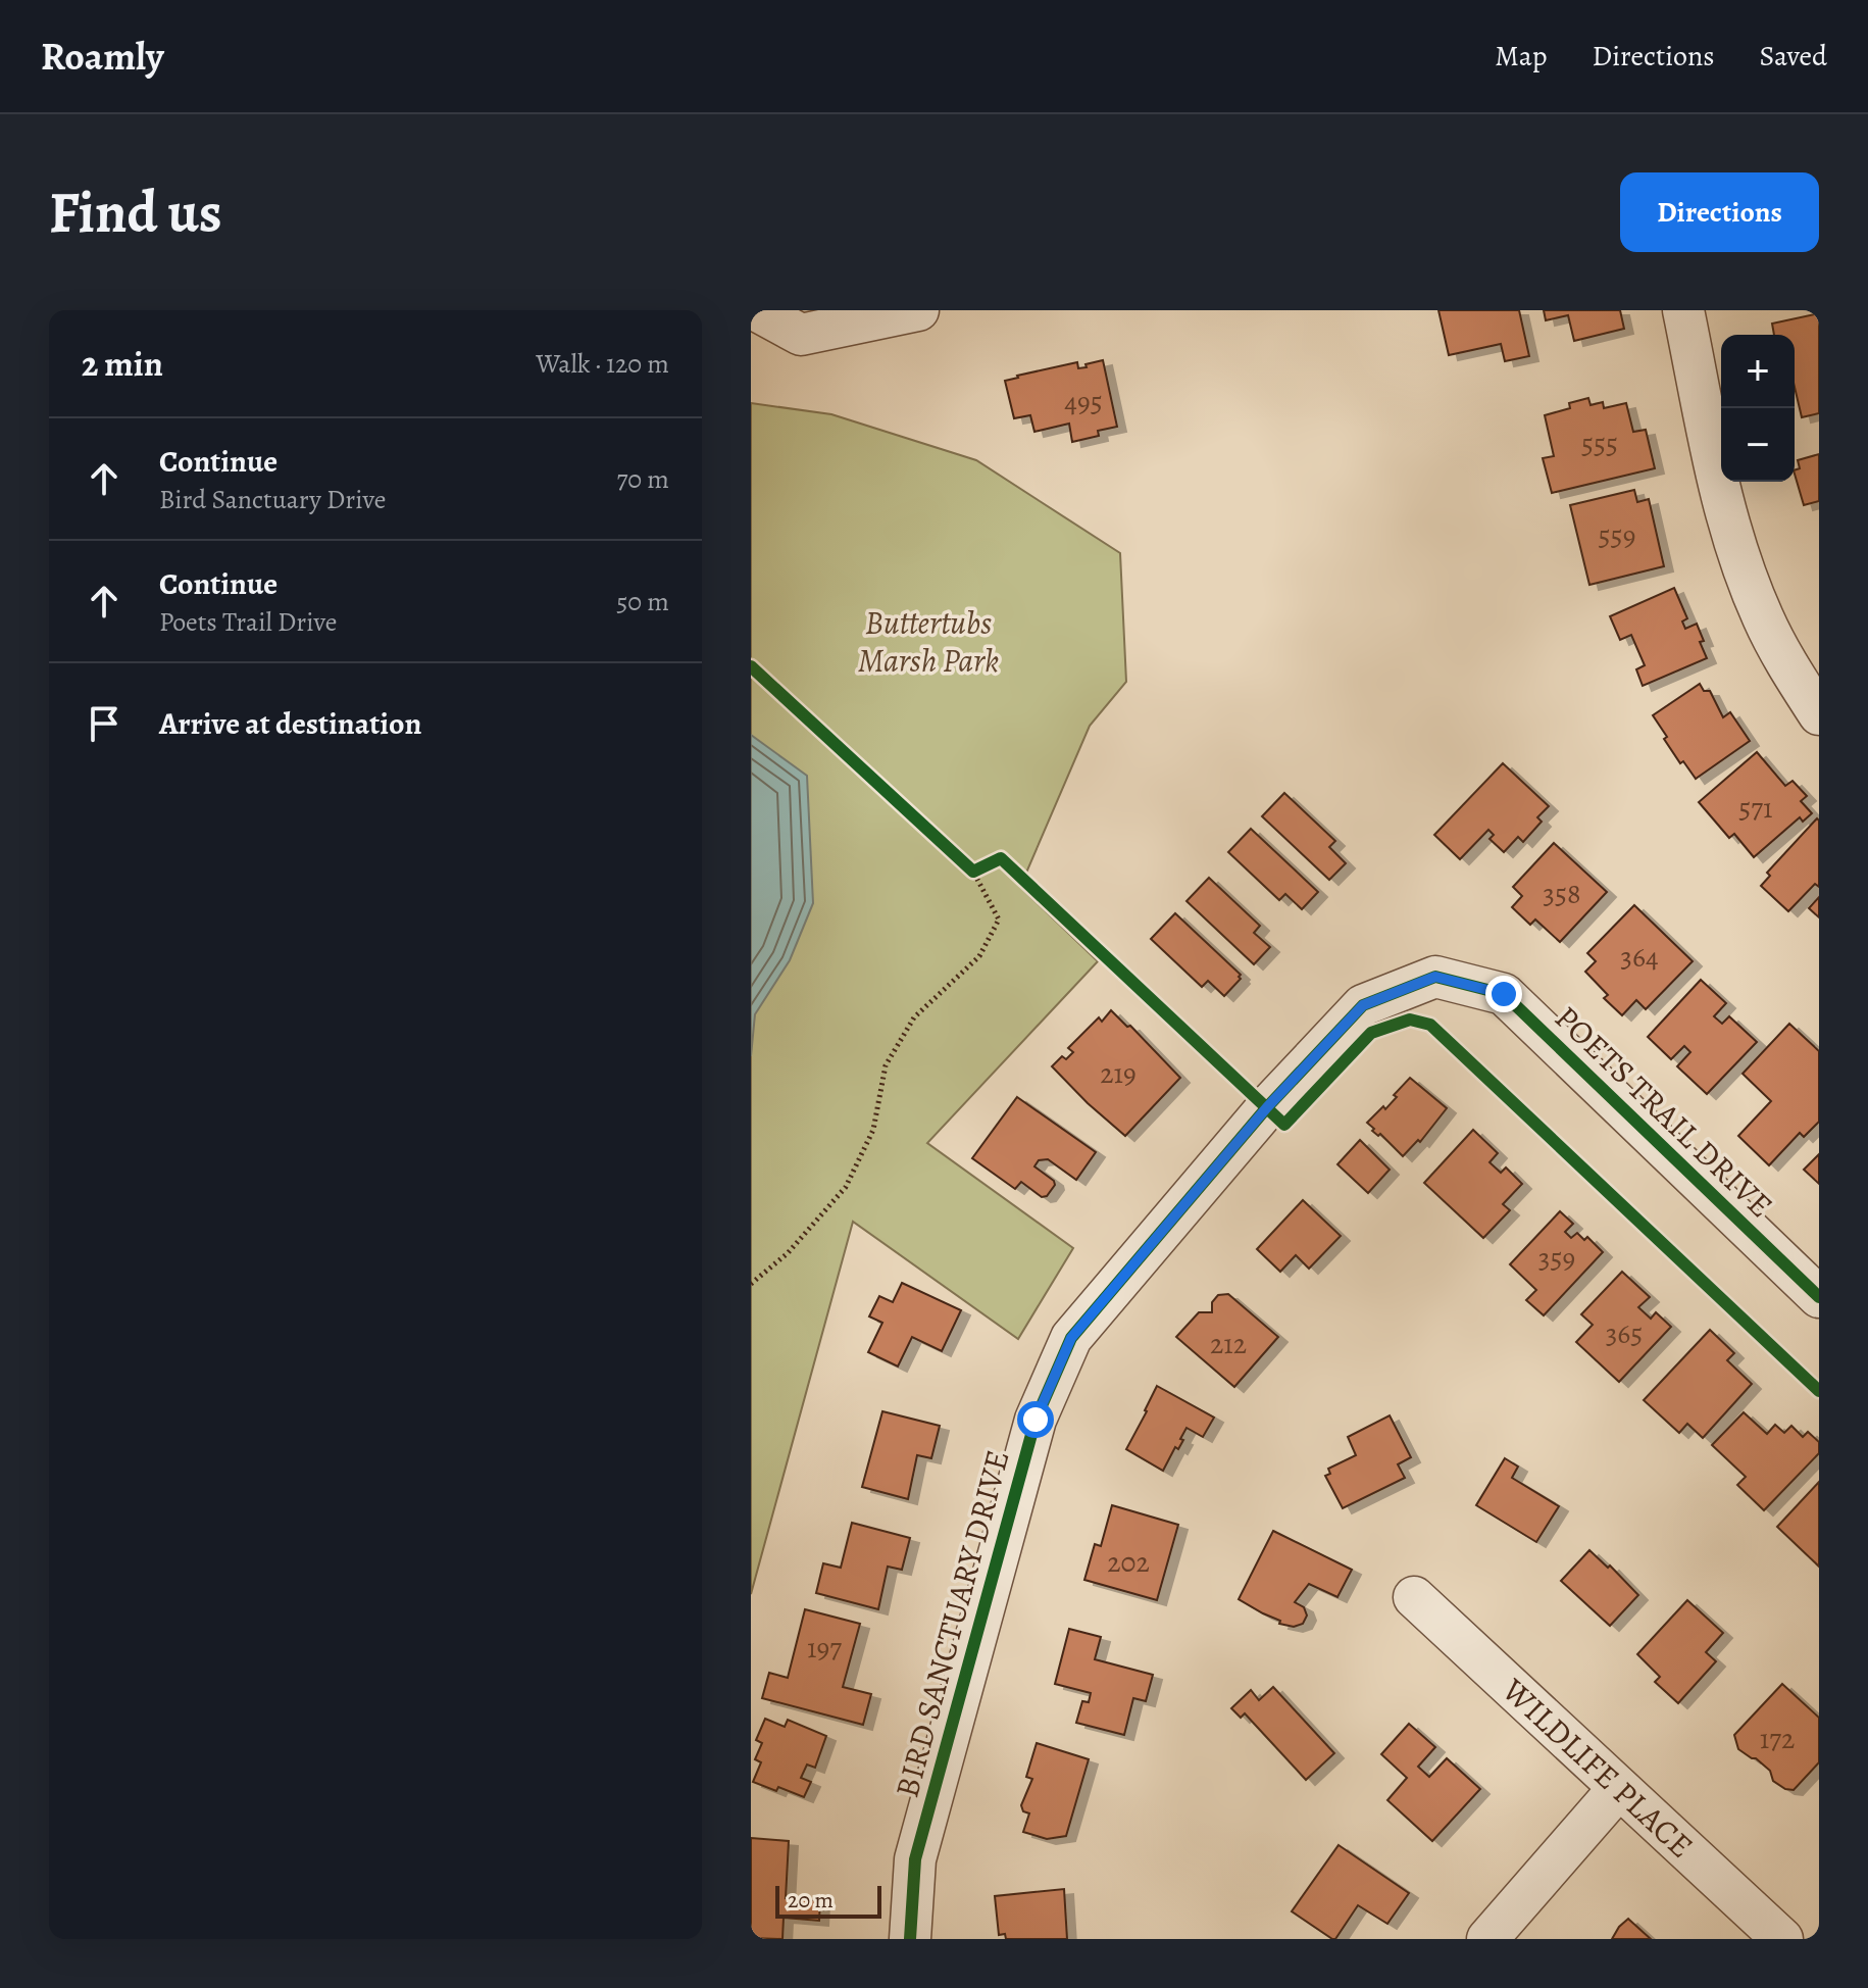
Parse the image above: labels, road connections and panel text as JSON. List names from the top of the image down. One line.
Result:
{"streets":{"street":["POETS TRAIL DRIVE","BIRD SANCTUARY DRIVE","WILDLIFE PLACE"]},"crossings":[["POETS TRAIL DRIVE","BIRD SANCTUARY DRIVE"]],"parks":["Buttertubs Marsh Park"],"house_numbers":["495","555","559","571","358","364","219","359","365","212","202","197","172"],"scale_bar":"20 m","page":{"header":"Roamly","nav":["Map","Directions","Saved"],"buttons":"Directions","title":"Find us","heading":["2 min","Walk · 120 m"],"map_buttons":["+","−"],"list":[["Continue","Bird Sanctuary Drive","70 m"],["Continue","Poets Trail Drive","50 m"],"Arrive at destination"],"scale":"20 m"}}
